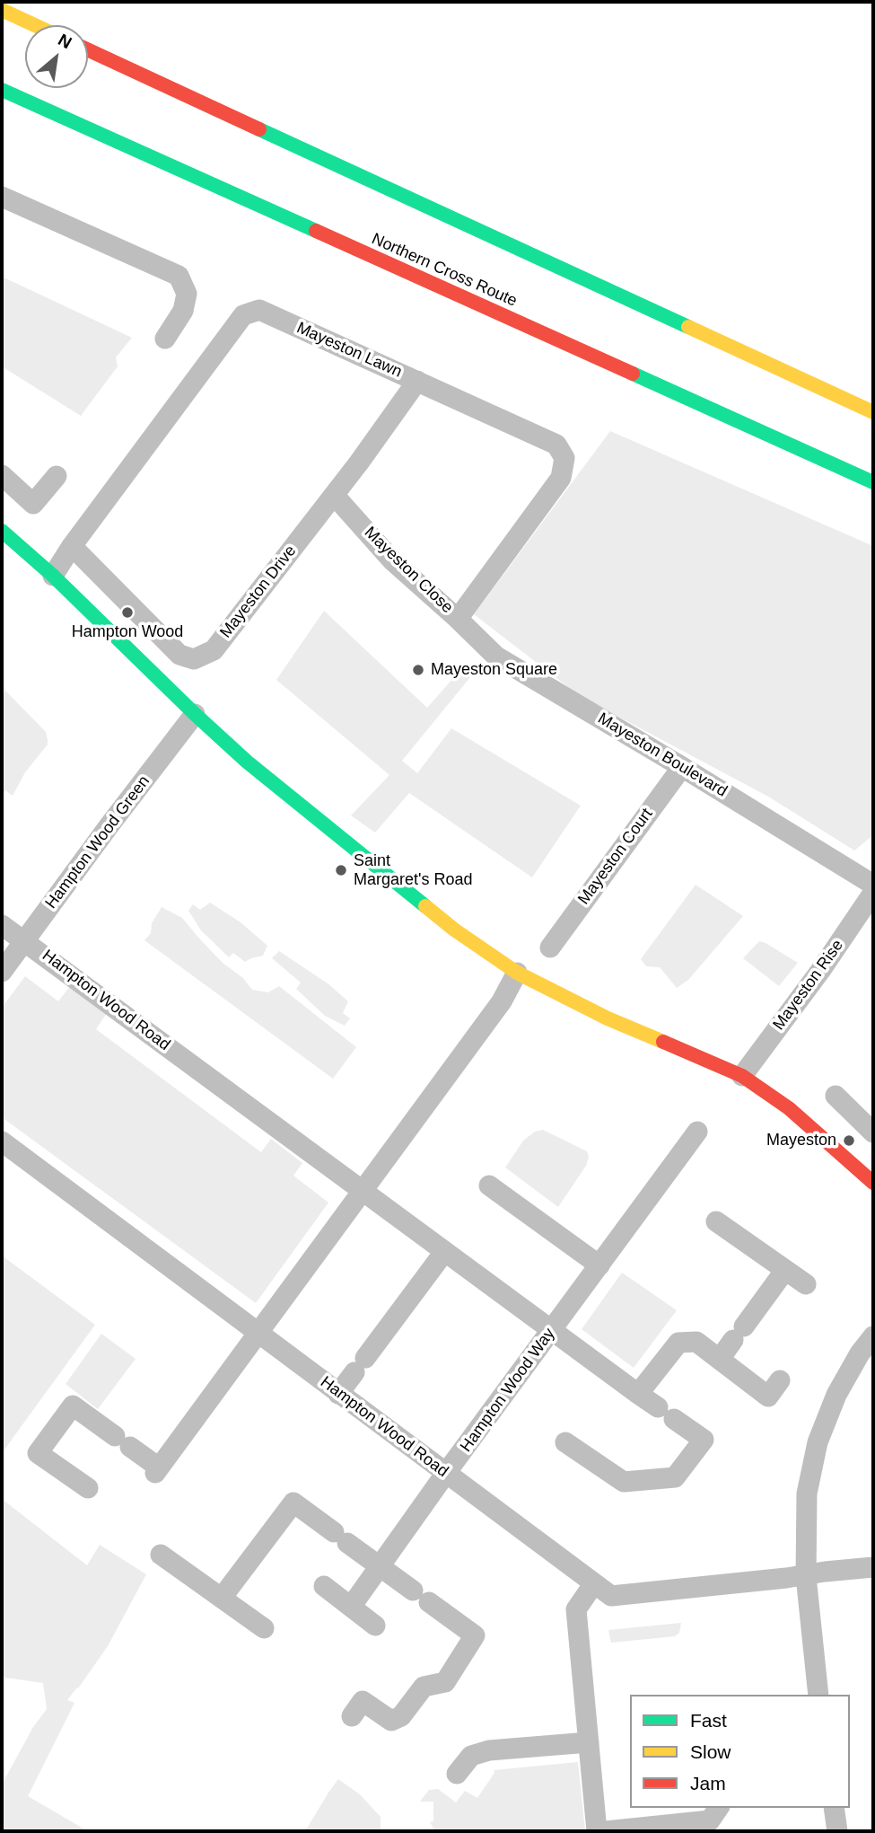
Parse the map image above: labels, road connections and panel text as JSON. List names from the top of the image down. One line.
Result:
{"streets":{"main road":["Northern Cross Route"],"street":["Mayeston Lawn","Mayeston Close","Mayeston Drive","Mayeston Boulevard","Hampton Wood Green","Mayeston Court","Mayeston Rise","Hampton Wood Road","Hampton Wood Way"]},"crossings":[["Mayeston Lawn","Mayeston Close"],["Mayeston Lawn","Mayeston Drive"],["Mayeston Lawn","Mayeston Boulevard"],["Mayeston Close","Mayeston Drive"],["Mayeston Close","Mayeston Boulevard"],["Mayeston Boulevard","Mayeston Court"],["Hampton Wood Green","Hampton Wood Road"],["Hampton Wood Road","Hampton Wood Way"]],"places":["Hampton Wood","Mayeston Square","Saint Margaret's Road","Mayeston"],"legend":["Fast","Slow","Jam"],"north":"top right"}
